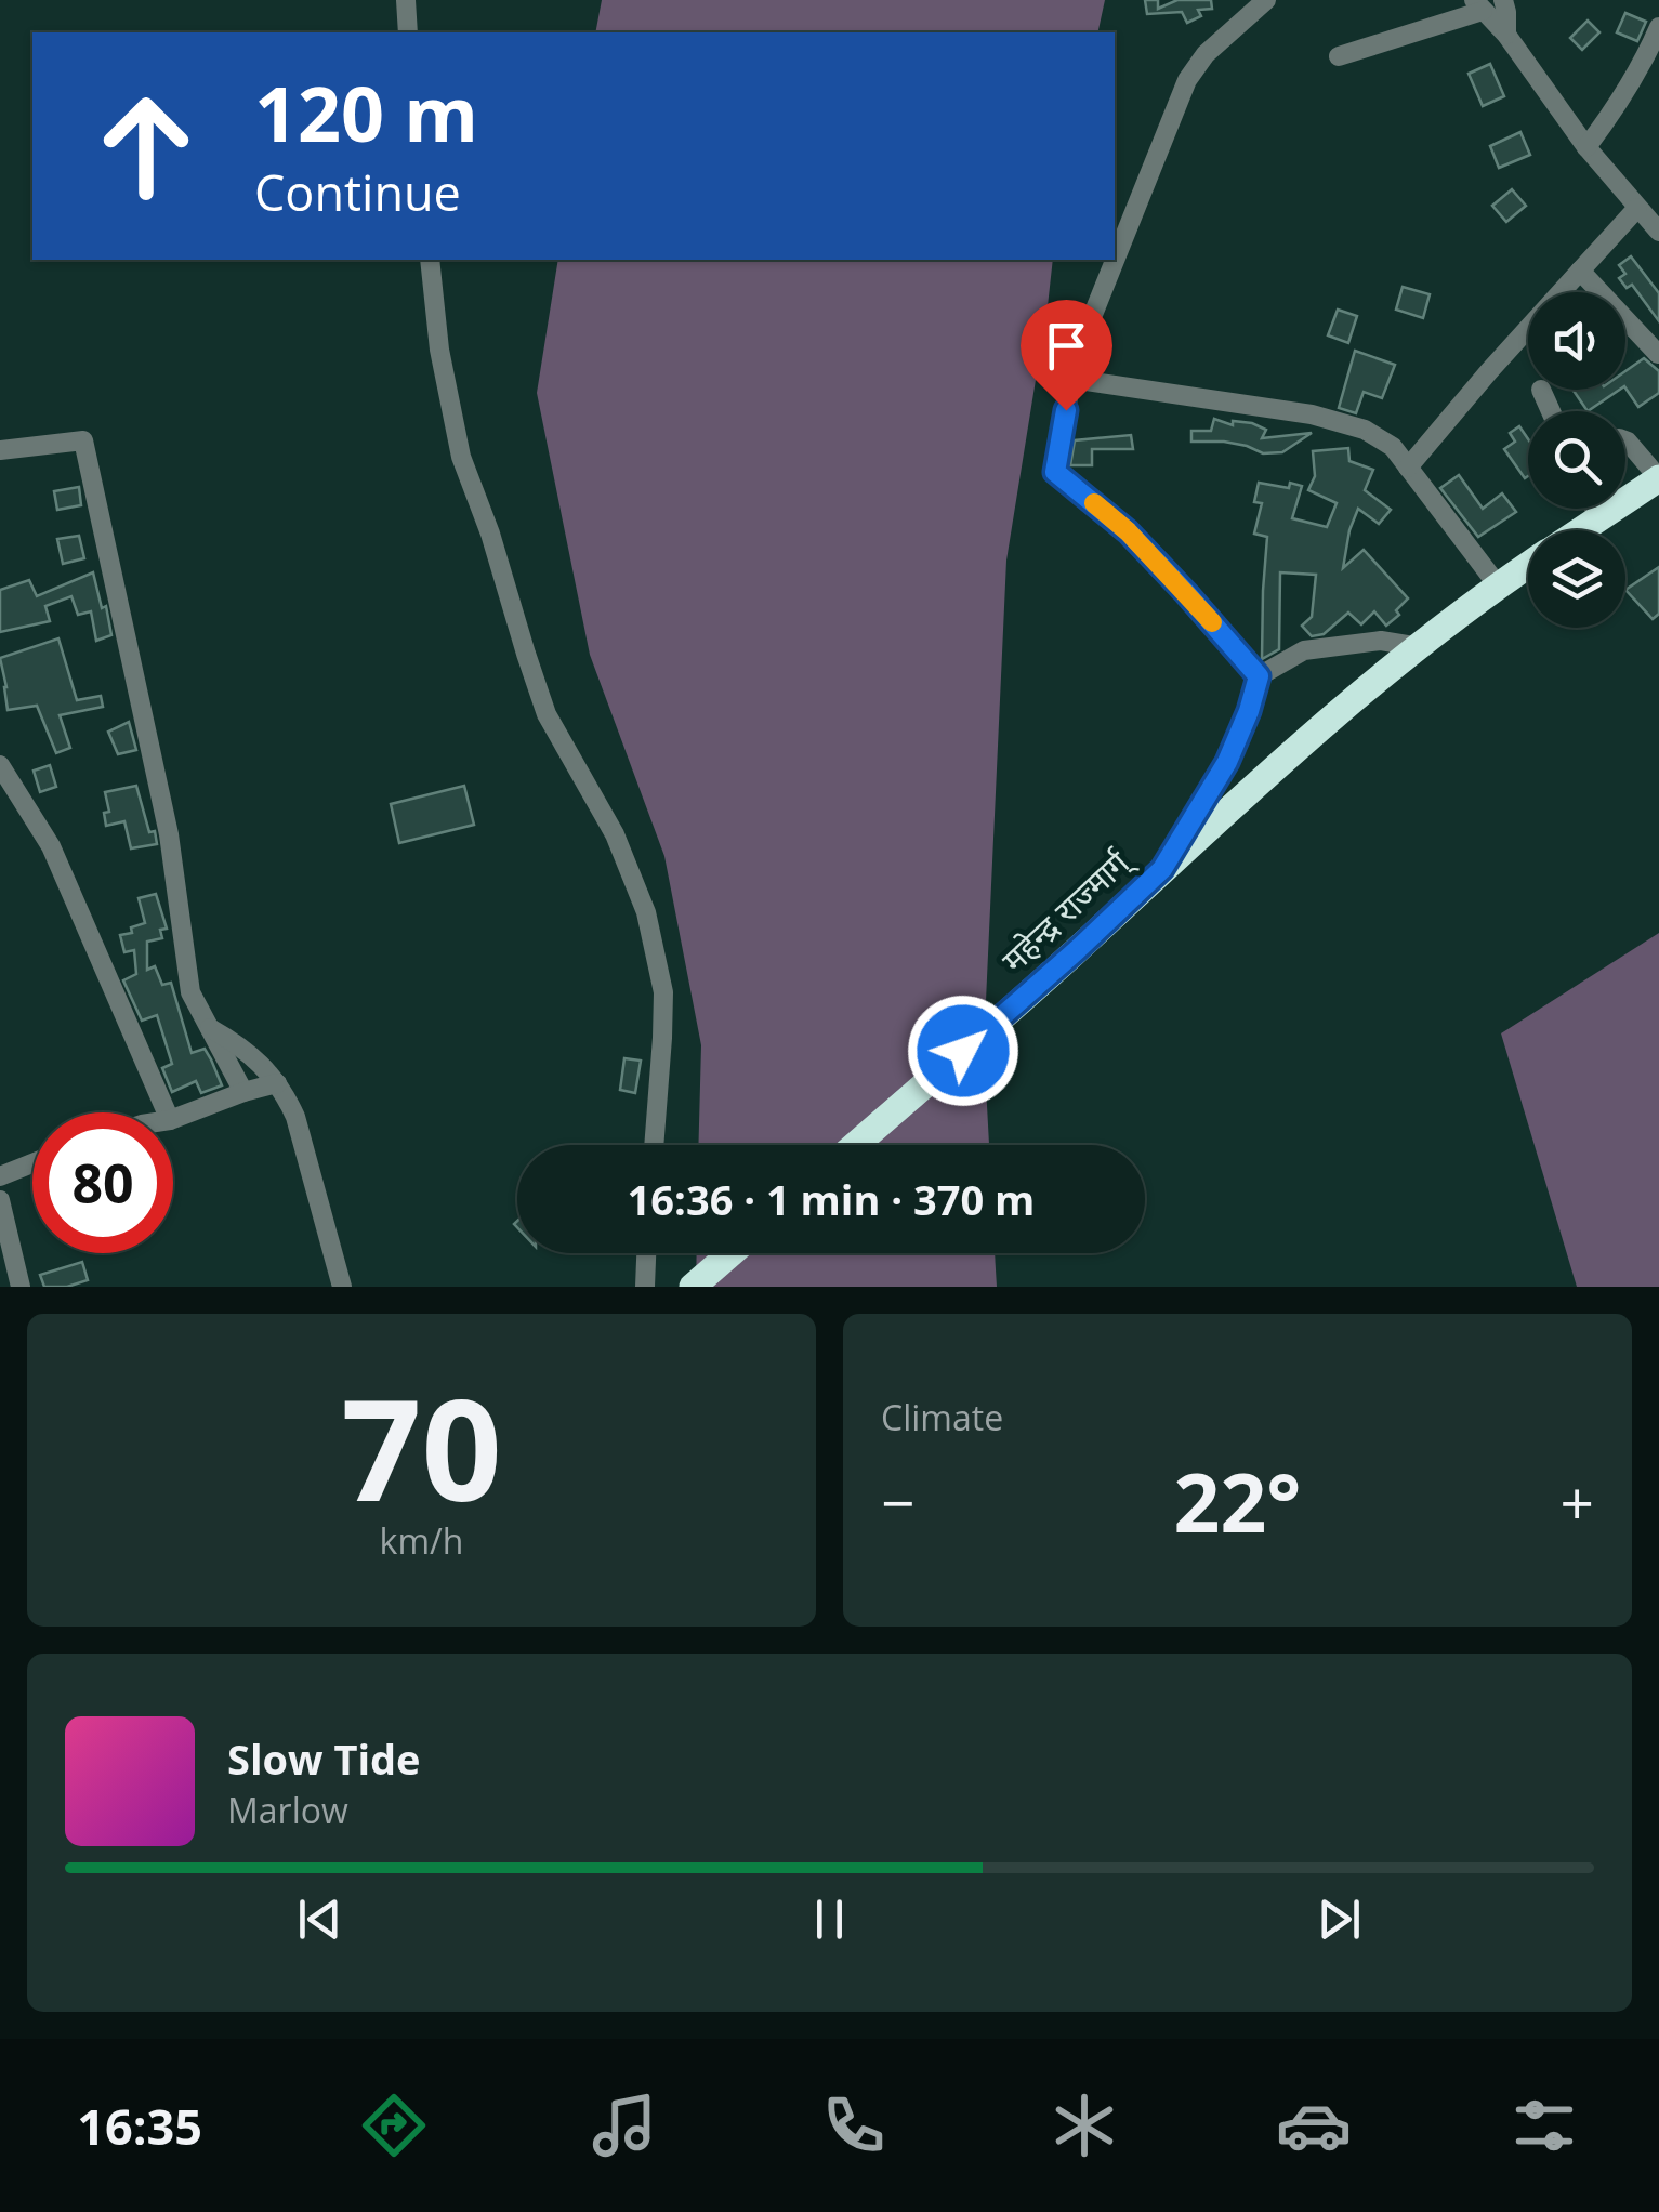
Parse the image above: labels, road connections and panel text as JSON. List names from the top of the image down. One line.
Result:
{"streets":{"highway":["महेन्द्र राज्मार्ग्"]},"page":{"turn":["120 m","Continue"],"limit":"80","trip":"16:36 · 1 min · 370 m","tile":[["70","km/h"],"Climate"],"heat":["−","22°","+"],"song":["Slow Tide","Marlow"],"tabs":"16:35"}}
